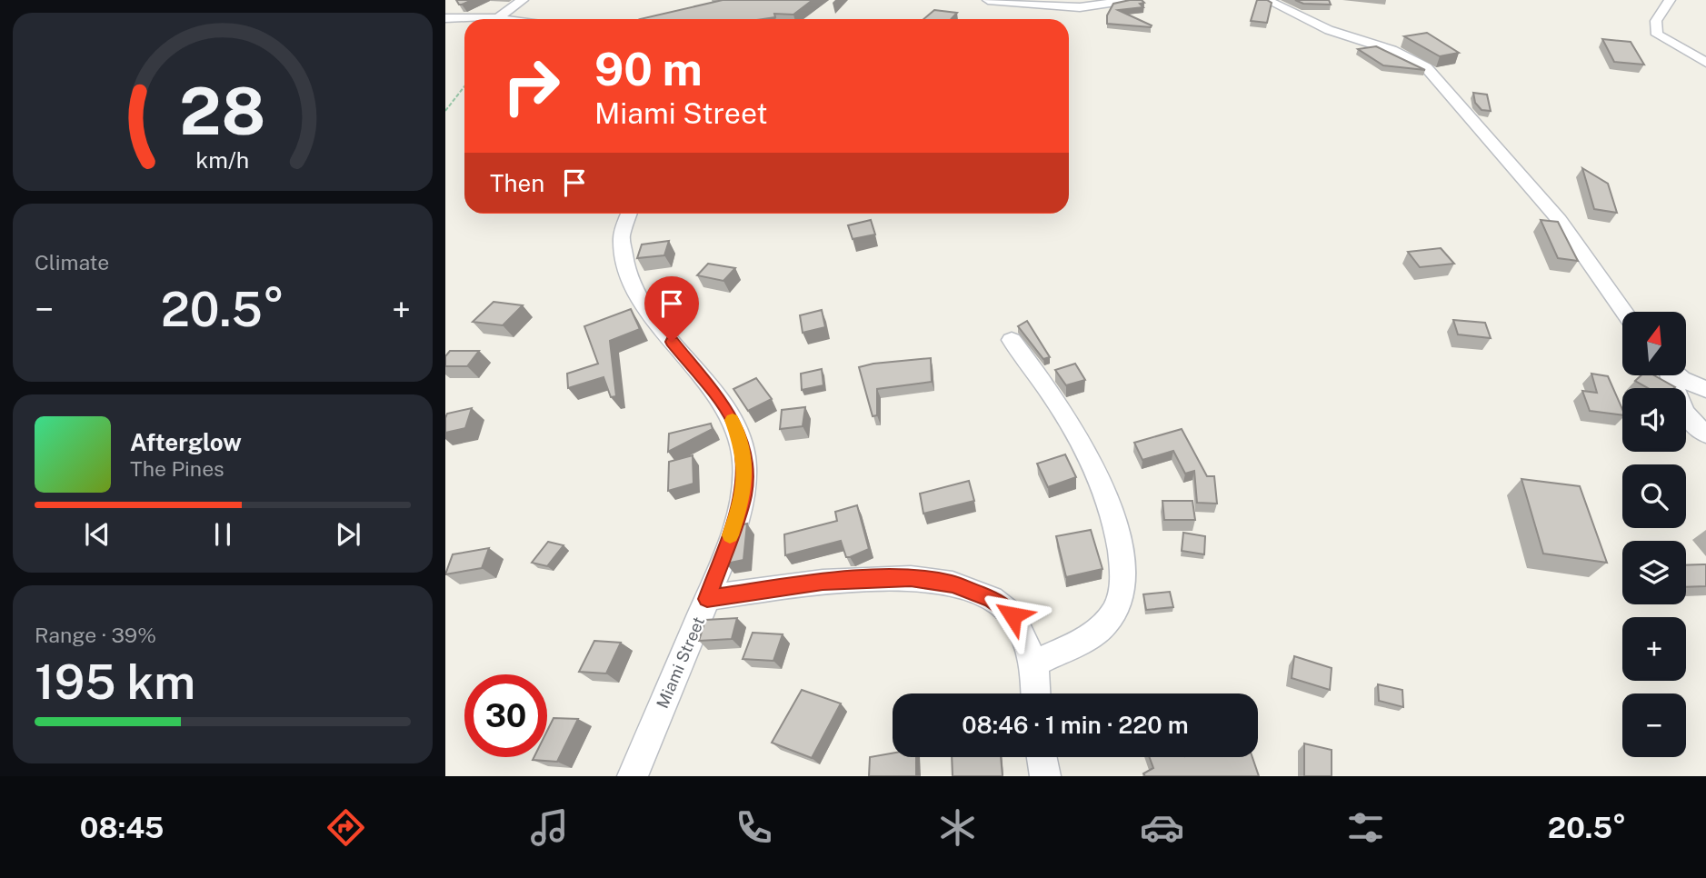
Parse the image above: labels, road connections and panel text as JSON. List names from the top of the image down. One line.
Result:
{"streets":{"street":["Miami Street"]},"north":"top","page":{"turn":["90 m","Miami Street"],"then":"Then","tile":["Climate",["Range · 39%","195 km"]],"heat":["−","20.5°","+"],"map_buttons":["+","−"],"song":["Afterglow","The Pines"],"limit":"30","trip":"08:46 · 1 min · 220 m","tabs":["08:45","20.5°"],"gauge":["28","km/h"]}}
